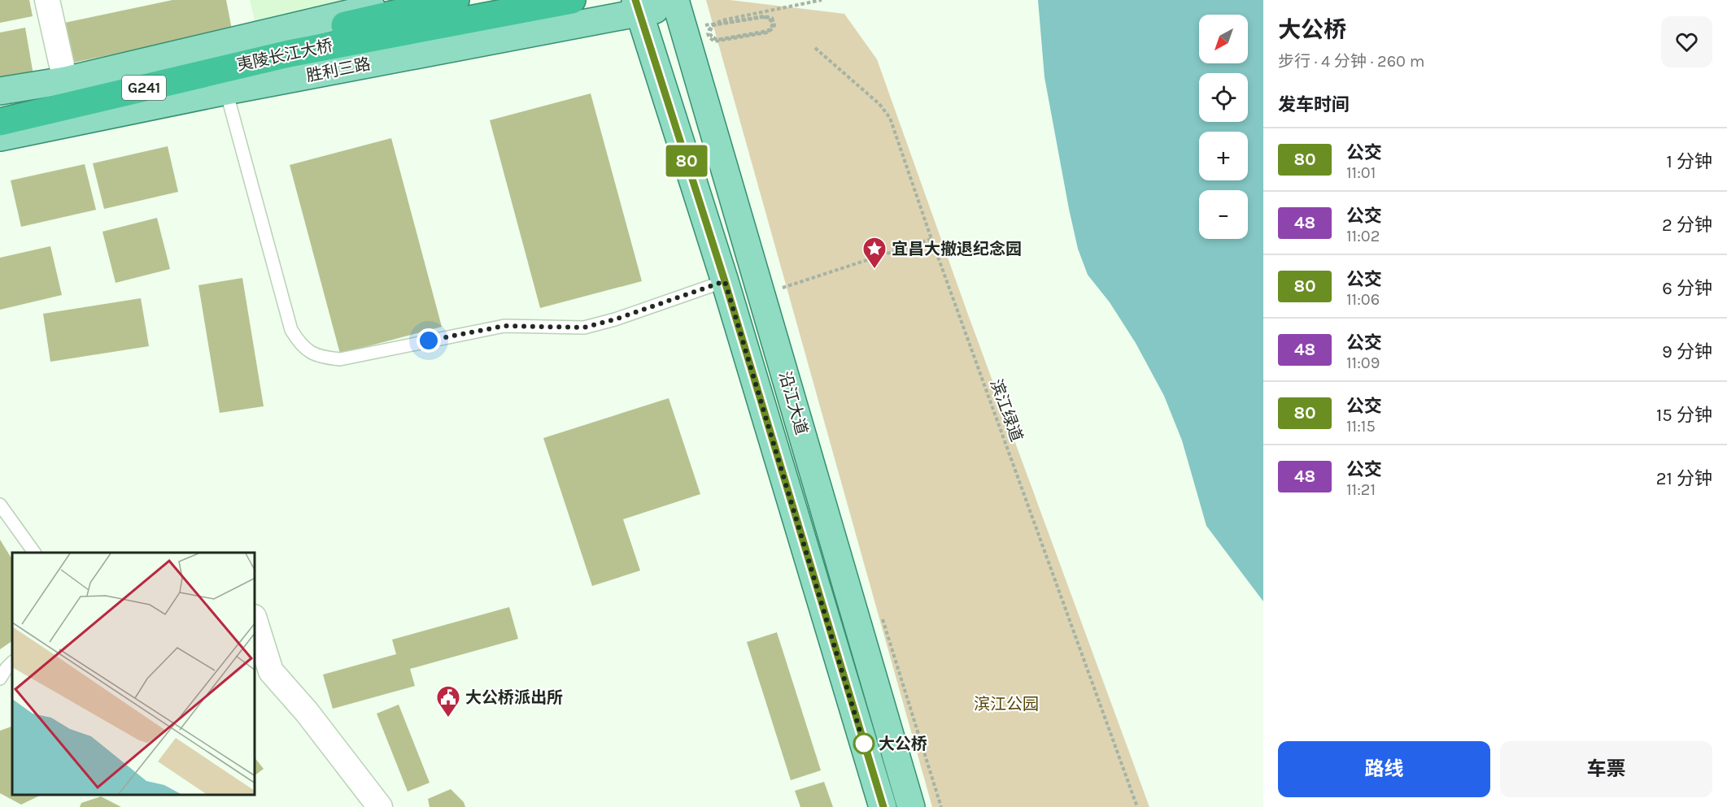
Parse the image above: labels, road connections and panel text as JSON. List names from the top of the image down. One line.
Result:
{"streets":{"highway":["夷陵长江大桥","G241"],"main road":["胜利三路","沿江大道"],"path":["滨江绿道"]},"crossings":[["胜利三路","沿江大道"]],"parks":["滨江公园"],"places":{"place":["宜昌大撤退纪念园"],"public building":["大公桥派出所"],"other":["大公桥"]},"lines":["bus line 80"],"north":"bottom left","page":{"on_map":"80","heading":[["大公桥","步行 · 4 分钟 · 260 m"],"发车时间"],"map_buttons":["+","−"],"list":[{"mark":"80","name":"公交","note":"11:01","value":"1 分钟"},{"mark":"48","name":"公交","note":"11:02","value":"2 分钟"},{"mark":"80","name":"公交","note":"11:06","value":"6 分钟"},{"mark":"48","name":"公交","note":"11:09","value":"9 分钟"},{"mark":"80","name":"公交","note":"11:15","value":"15 分钟"},{"mark":"48","name":"公交","note":"11:21","value":"21 分钟"}],"buttons":["路线","车票"]}}
